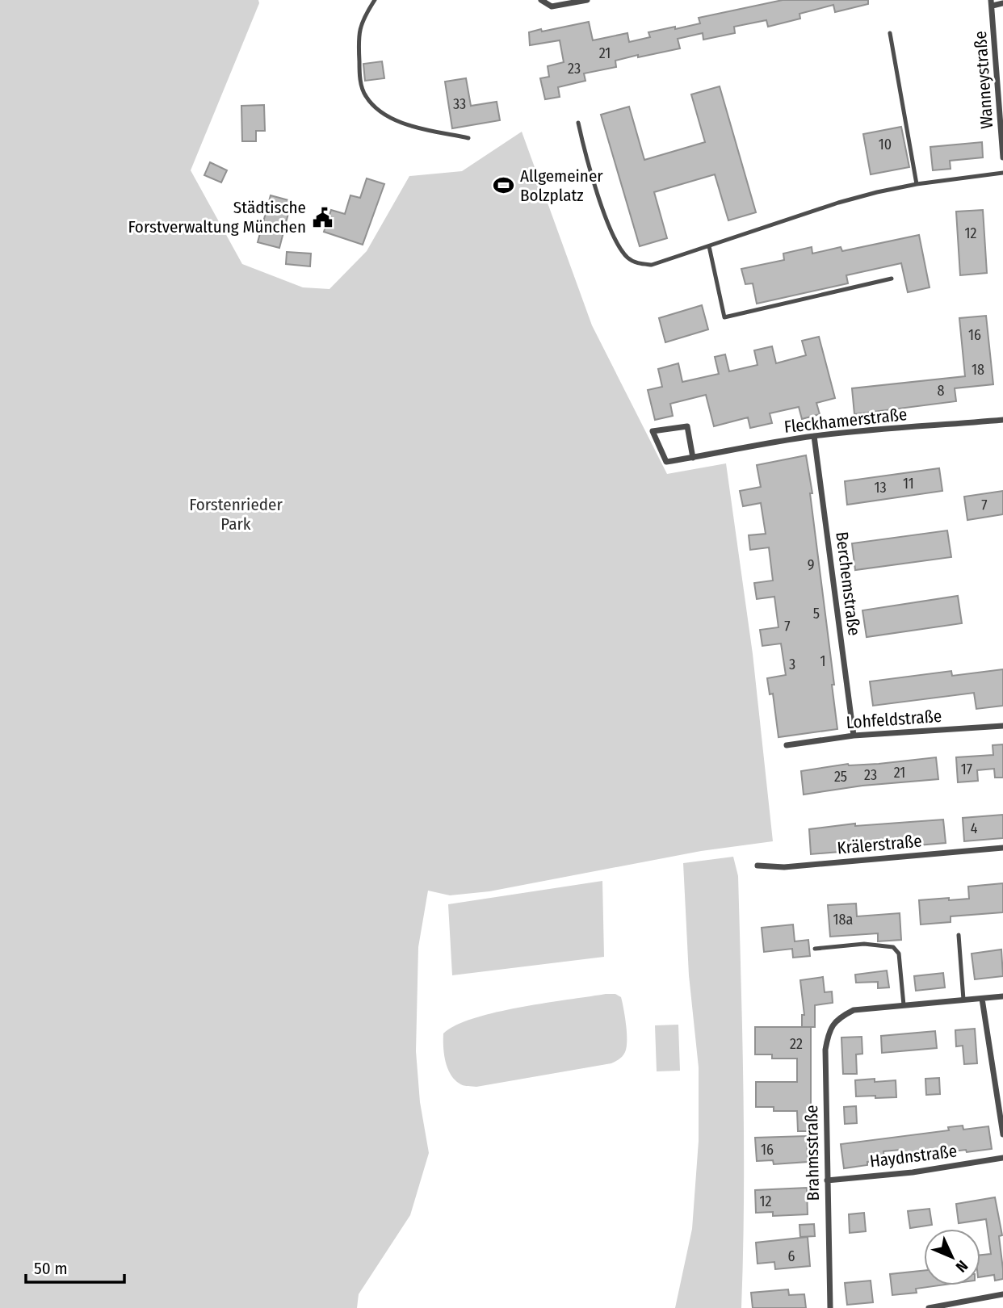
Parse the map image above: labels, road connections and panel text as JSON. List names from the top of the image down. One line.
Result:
{"streets":{"street":["Wanneystraße","Fleckhamerstraße","Berchemstraße","Lohfeldstraße","Krälerstraße","Brahmsstraße","Haydnstraße"]},"crossings":[["Fleckhamerstraße","Berchemstraße"],["Berchemstraße","Lohfeldstraße"],["Brahmsstraße","Haydnstraße"]],"parks":["Forstenrieder Park"],"places":{"sports":["Allgemeiner Bolzplatz"],"public building":["Städtische Forstverwaltung München"]},"house_numbers":["21","23","33","10","12","16","18","8","11","13","7","9","5","7","1","3","17","21","23","25","4","18a","22","16","12","6"],"scale_bar":"50 m","north":"bottom right"}
